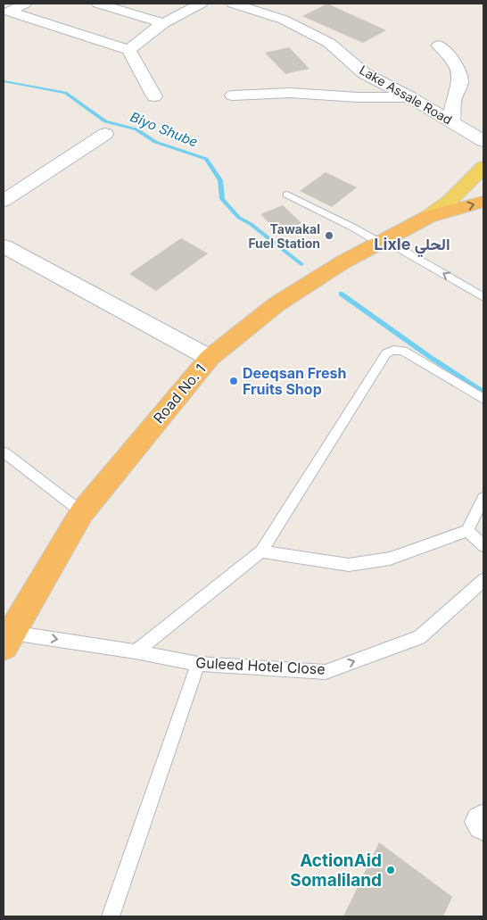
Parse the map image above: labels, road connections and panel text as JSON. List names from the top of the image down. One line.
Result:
{"streets":{"highway":["Road No. 1"],"street":["Lake Assale Road"],"lane":["Guleed Hotel Close"]},"crossings":[["Road No. 1","Guleed Hotel Close"]],"districts":["Lixle الحلي"],"water":["Biyo Shube"],"places":["Tawakal Fuel Station","Deeqsan Fresh Fruits Shop","ActionAid Somaliland"]}
